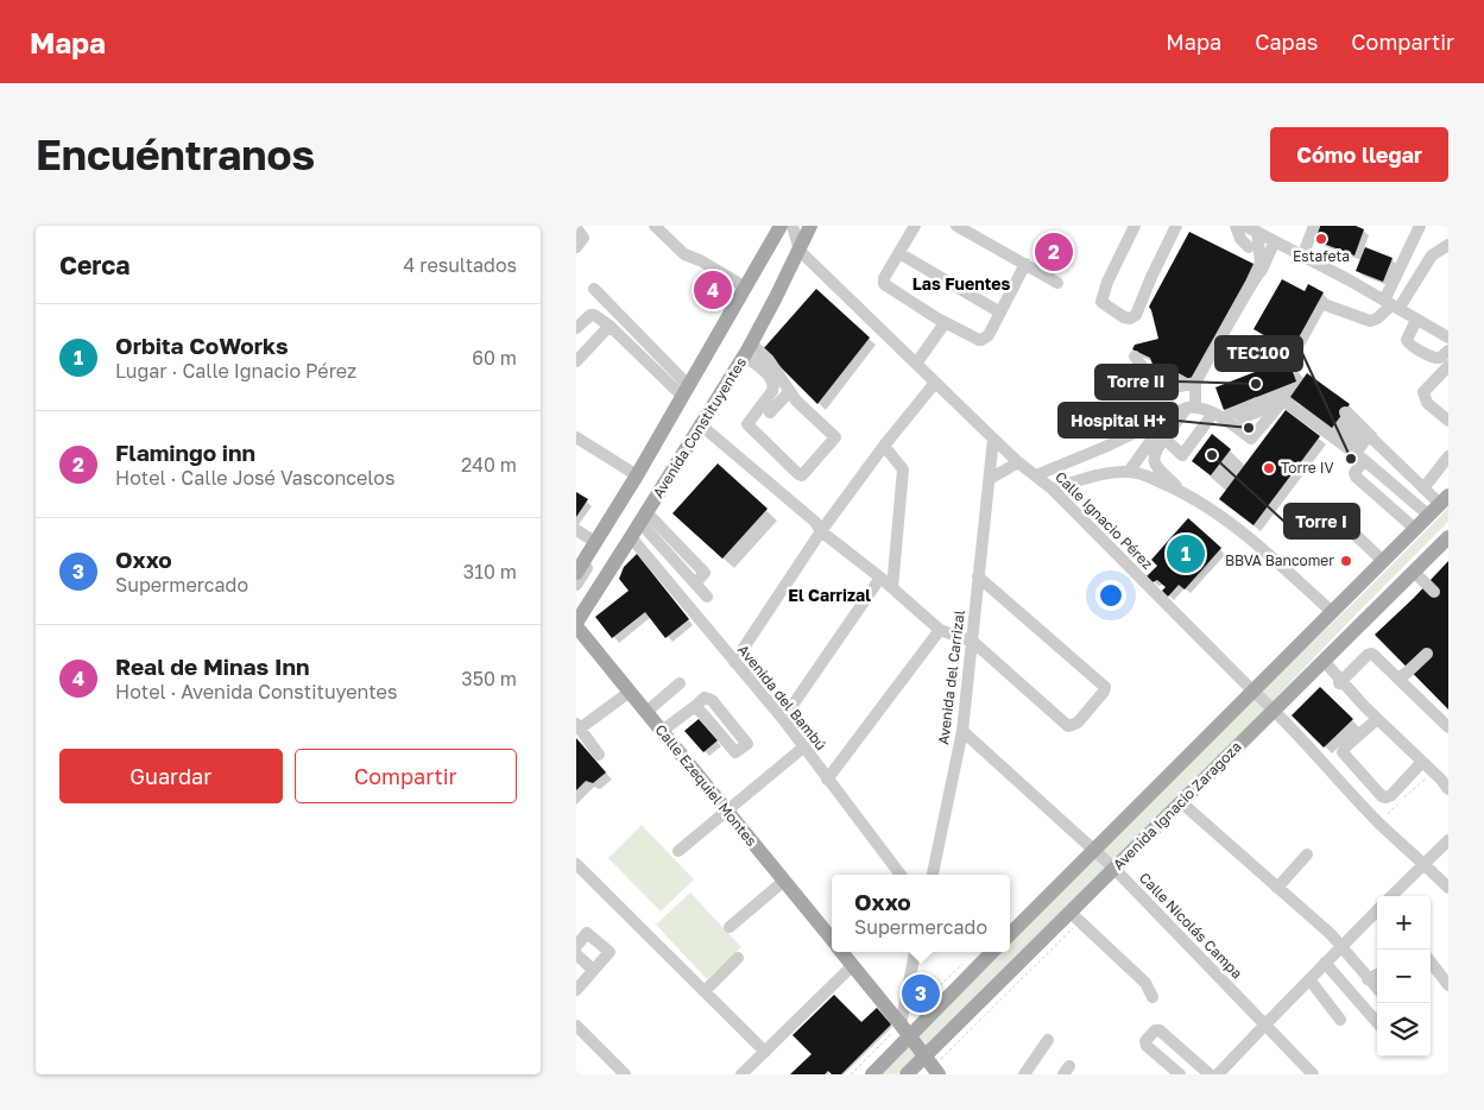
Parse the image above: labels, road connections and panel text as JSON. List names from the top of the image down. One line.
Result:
{"streets":{"main road":["Avenida Constituyentes","Calle Ezequiel Montes","Avenida Ignacio Zaragoza"],"street":["Calle Ignacio Pérez","Avenida del Carrizal","Avenida del Bambú","Calle Nicolás Campa"]},"crossings":[["Avenida Constituyentes","Calle Ignacio Pérez"],["Avenida Constituyentes","Avenida del Bambú"],["Avenida Constituyentes","Calle Ezequiel Montes"],["Calle Ignacio Pérez","Avenida del Carrizal"],["Calle Ignacio Pérez","Avenida Ignacio Zaragoza"],["Avenida del Carrizal","Calle Nicolás Campa"],["Calle Ezequiel Montes","Avenida Ignacio Zaragoza"],["Avenida Ignacio Zaragoza","Calle Nicolás Campa"]],"districts":["Las Fuentes","El Carrizal"],"places":["Estafeta","Torre II","Hospital H+","Torre I","TEC100","Torre IV","BBVA Bancomer"],"page":{"header":"Mapa","nav":["Mapa","Capas","Compartir"],"buttons":["Cómo llegar",["Guardar","Compartir"]],"title":"Encuéntranos","heading":["Cerca","4 resultados"],"pins":["2","4","1","3"],"list":[{"mark":"1","name":"Orbita CoWorks","note":"Lugar · Calle Ignacio Pérez","value":"60 m"},{"mark":"2","name":"Flamingo inn","note":"Hotel · Calle José Vasconcelos","value":"240 m"},{"mark":"3","name":"Oxxo","note":"Supermercado","value":"310 m"},{"mark":"4","name":"Real de Minas Inn","note":"Hotel · Avenida Constituyentes","value":"350 m"}],"popup":["Oxxo","Supermercado"],"map_buttons":["+","−"]}}
